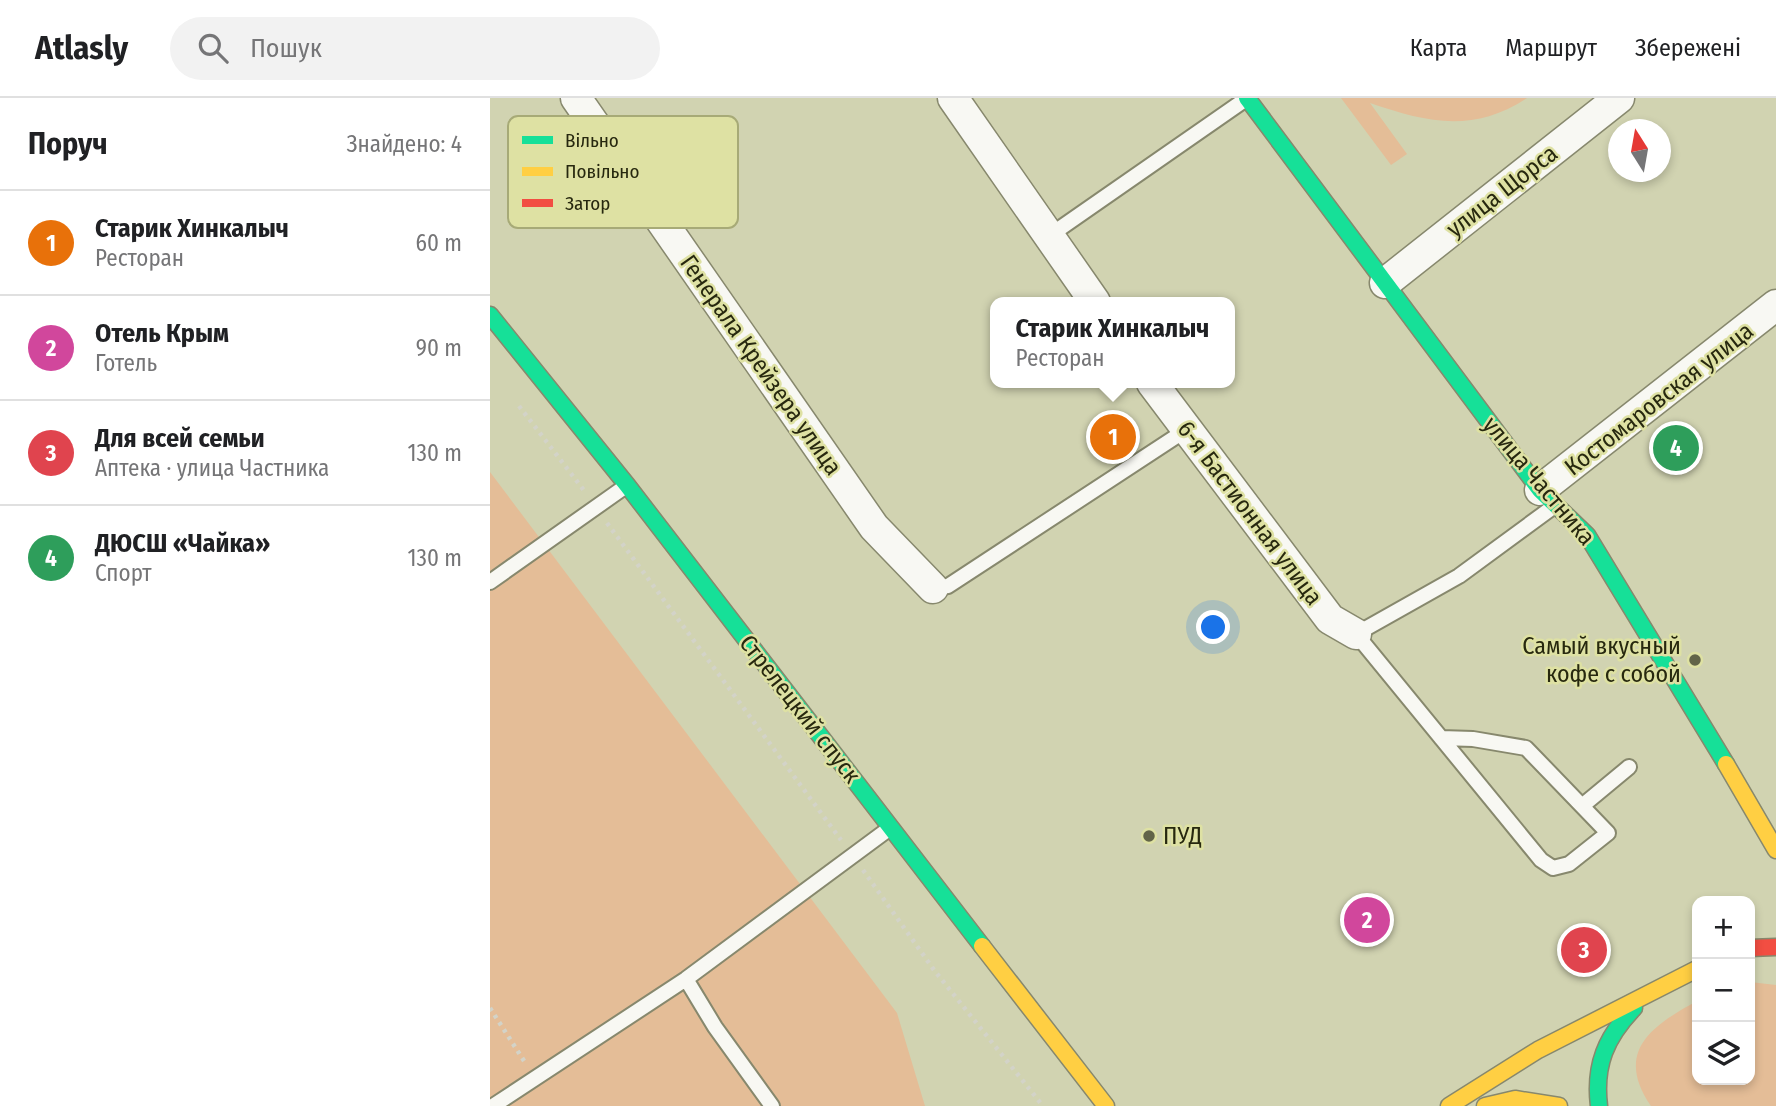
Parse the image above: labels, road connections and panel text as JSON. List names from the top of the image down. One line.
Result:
{"streets":{"main road":["улица Частника","Стрелецкий спуск"],"street":["улица Щорса","Генерала Крейзера улица","Костомаровская улица","6-я Бастионная улица"]},"crossings":[["улица Щорса","улица Частника"],["Костомаровская улица","улица Частника"]],"places":["Самый вкусный кофе с собой","ПУД"],"legend":["Вільно","Повільно","Затор"],"north":"top","page":{"header":"Atlasly","search":"Пошук","nav":["Карта","Маршрут","Збережені"],"heading":["Поруч","Знайдено: 4"],"list":[{"mark":"1","name":"Старик Хинкалыч","note":"Ресторан","value":"60 m"},{"mark":"2","name":"Отель Крым","note":"Готель","value":"90 m"},{"mark":"3","name":"Для всей семьи","note":"Аптека · улица Частника","value":"130 m"},{"mark":"4","name":"ДЮСШ «Чайка»","note":"Спорт","value":"130 m"}],"popup":["Старик Хинкалыч","Ресторан"],"pins":["1","4","2","3"],"map_buttons":["+","−"]}}
